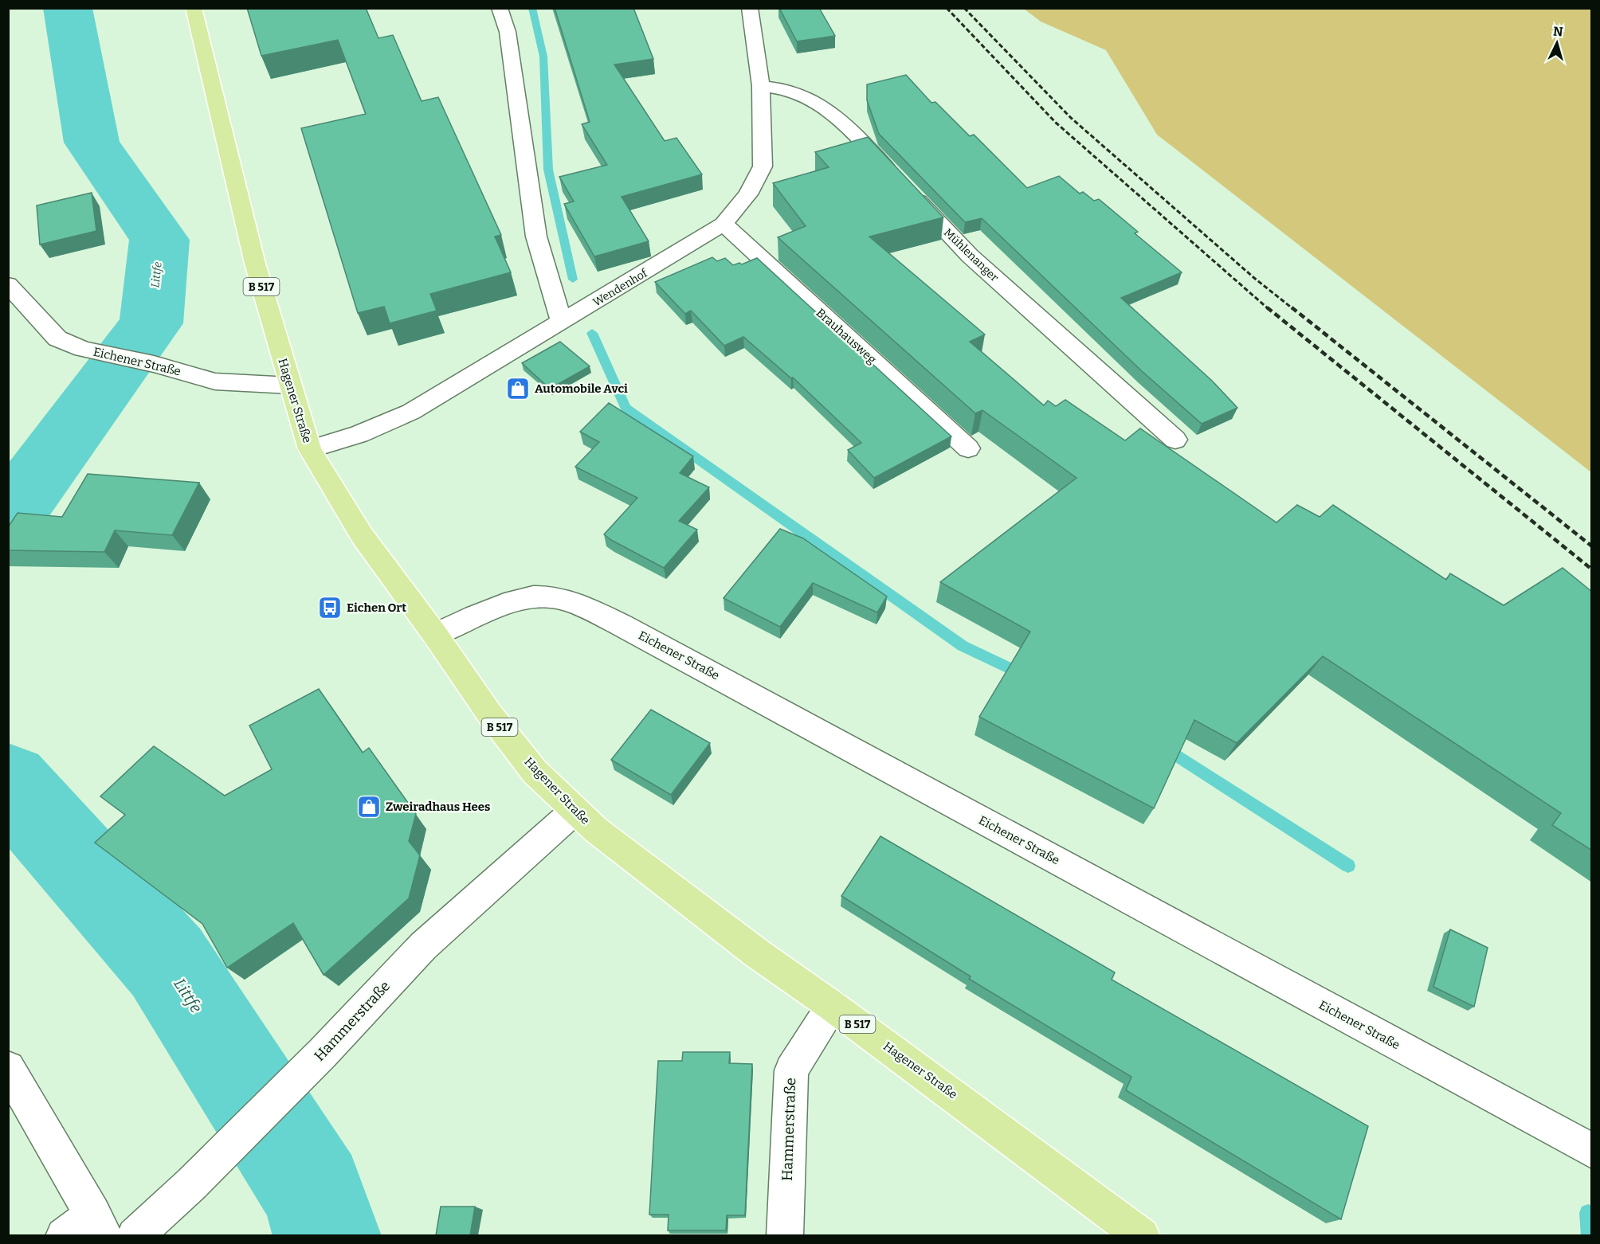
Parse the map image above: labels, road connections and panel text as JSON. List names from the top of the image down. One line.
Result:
{"streets":{"main road":["B 517","Hagener Straße"],"street":["Mühlenanger","Wendenhof","Brauhausweg","Eichener Straße","Hammerstraße"]},"crossings":[["Mühlenanger","Wendenhof"],["Wendenhof","Brauhausweg"],["Wendenhof","Hagener Straße"],["Eichener Straße","Hagener Straße"],["Hagener Straße","Hammerstraße"]],"water":["Littfe"],"places":{"shop":["Automobile Avci","Zweiradhaus Hees"],"bus stop":["Eichen Ort"]},"north":"top"}
